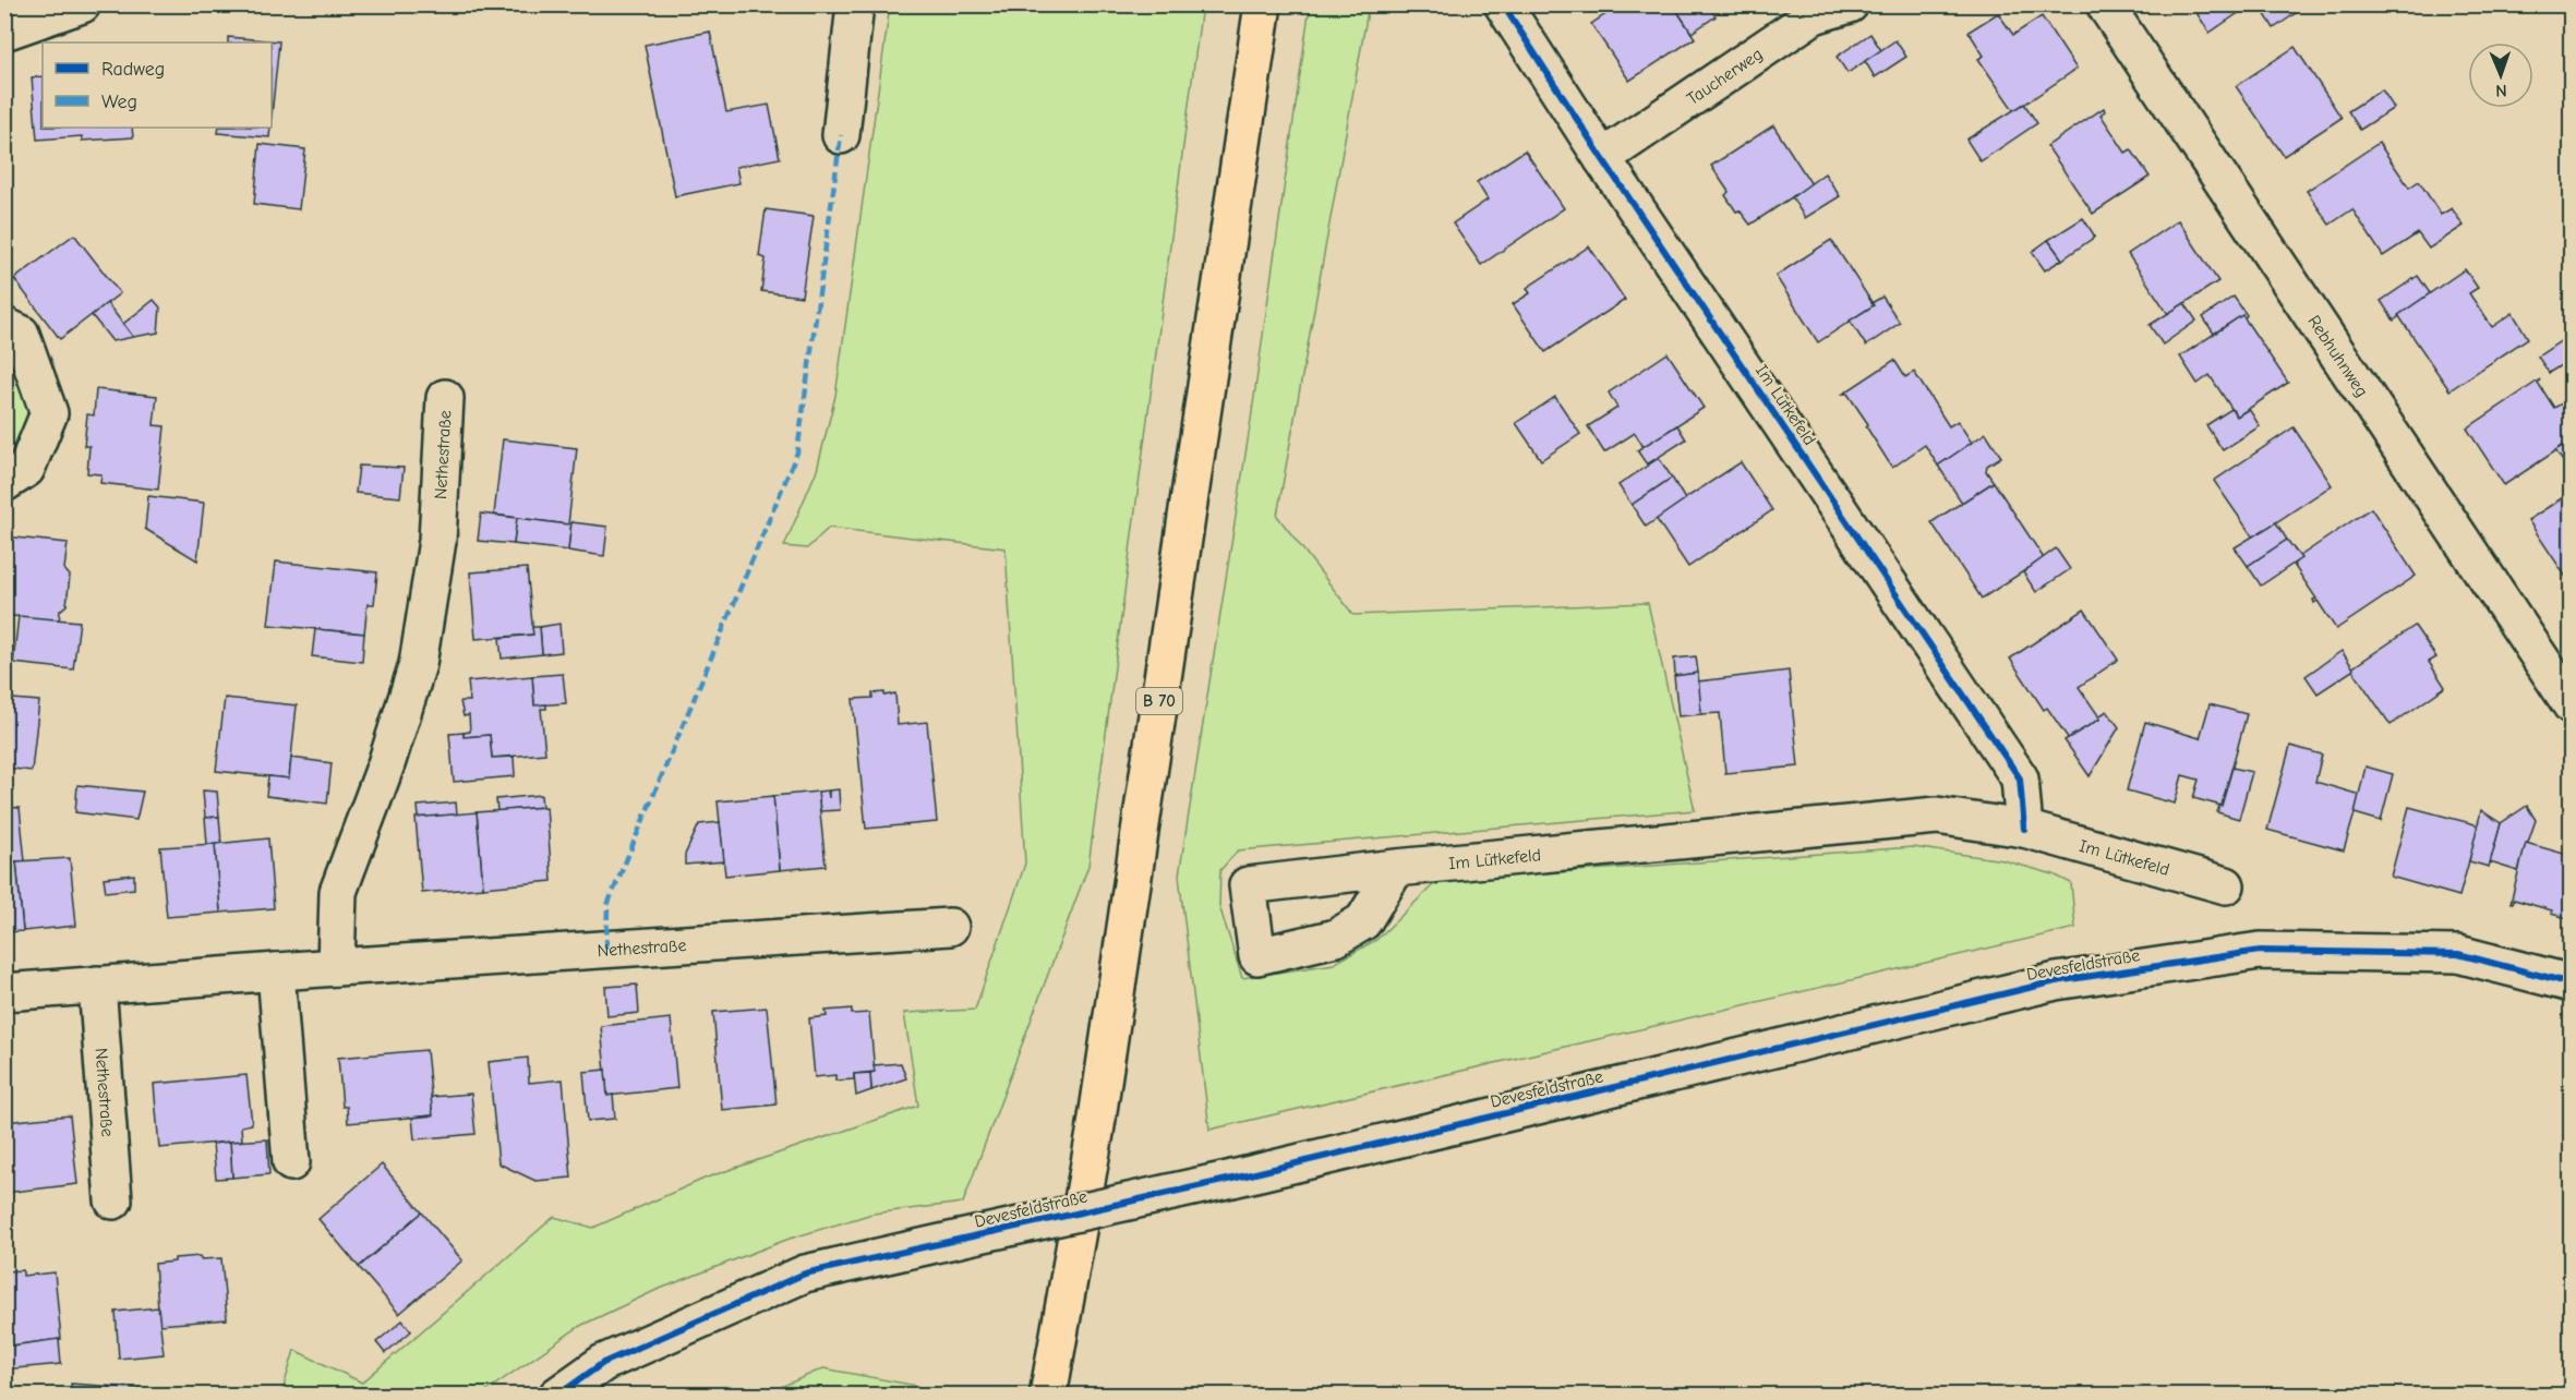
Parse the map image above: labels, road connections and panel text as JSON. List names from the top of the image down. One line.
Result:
{"streets":{"highway":["B 70"],"street":["Taucherweg","Rebhuhnweg","Im Lütkefeld","Nethestraße","Devesfeldstraße"]},"crossings":[["Taucherweg","Im Lütkefeld"]],"legend":["Radweg","Weg"],"north":"bottom"}
